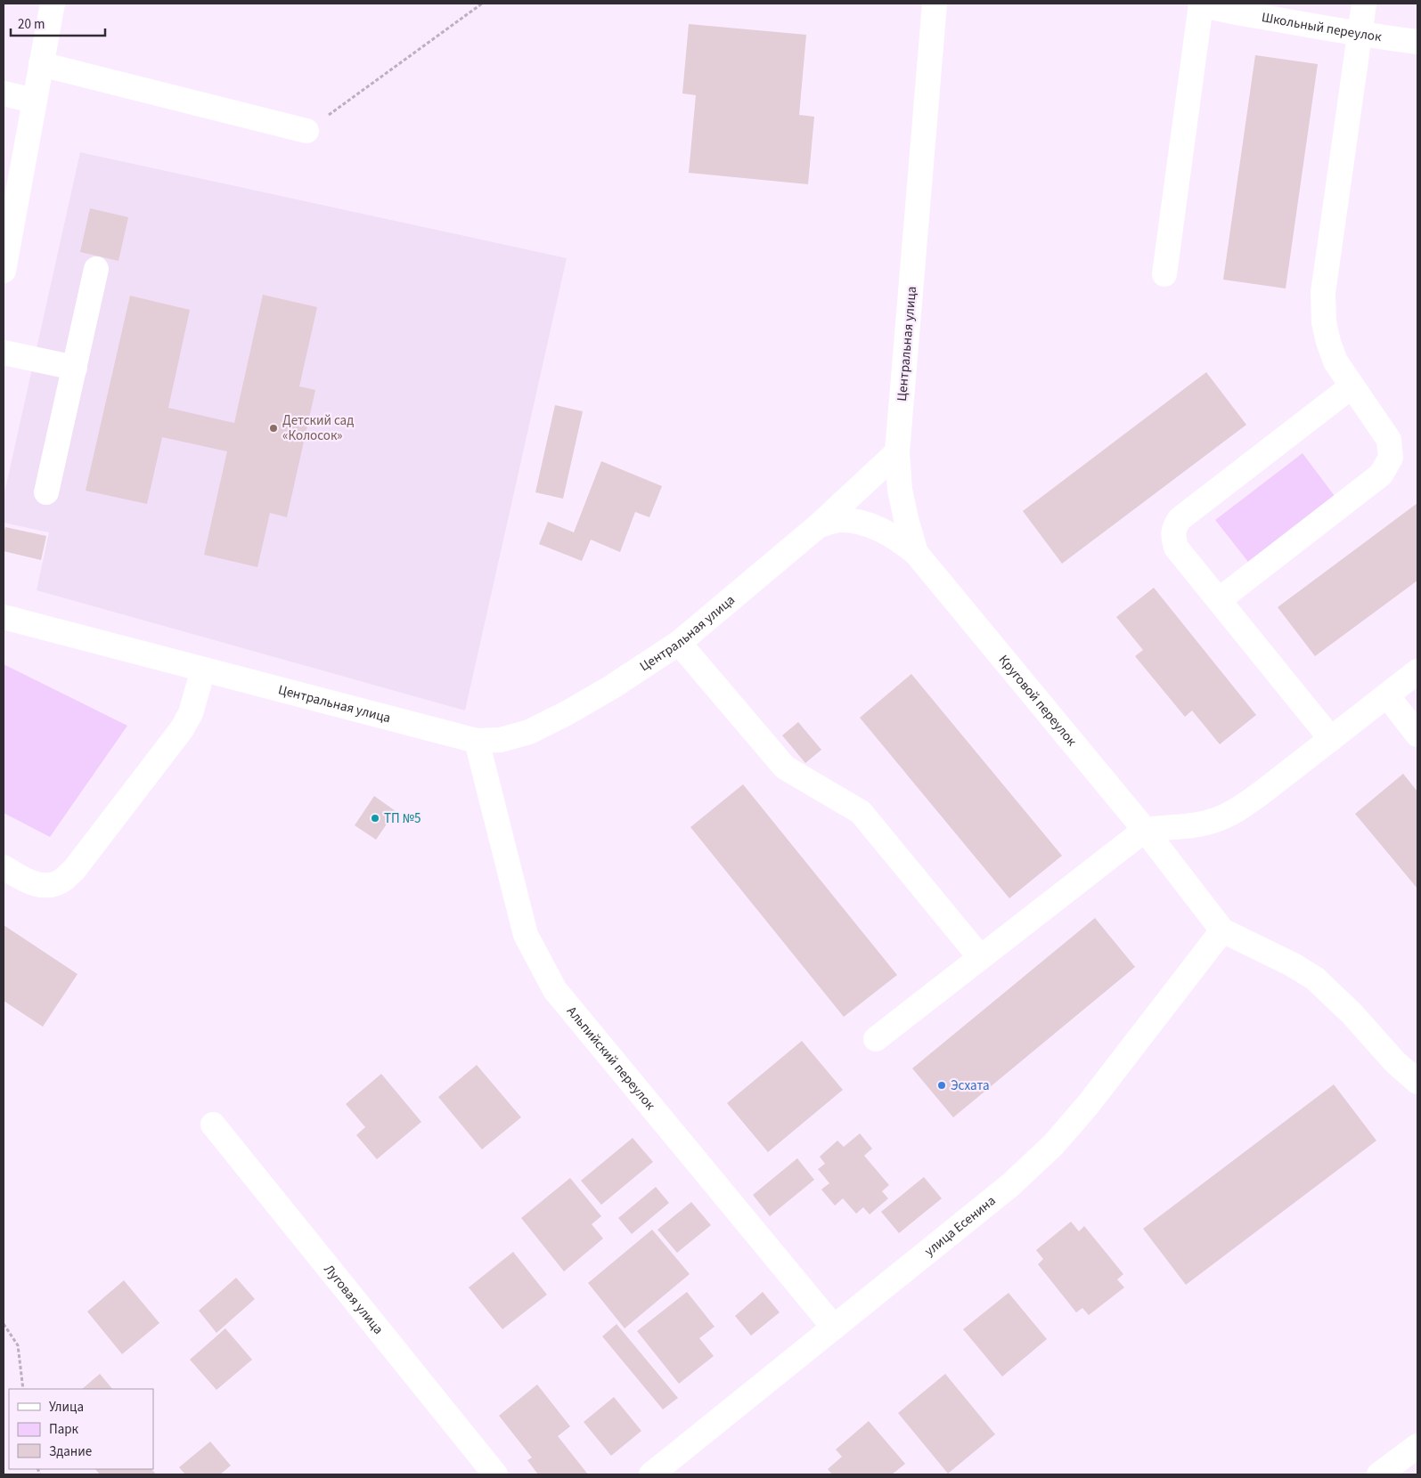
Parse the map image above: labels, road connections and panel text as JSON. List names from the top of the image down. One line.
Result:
{"streets":{"street":["Школьный переулок","Центральная улица","Круговой переулок","Альпийский переулок","улица Есенина","Луговая улица"]},"crossings":[["Центральная улица","Круговой переулок"],["Центральная улица","Альпийский переулок"],["Круговой переулок","улица Есенина"],["Альпийский переулок","улица Есенина"]],"places":["Детский сад «Колосок»","ТП №5","Эсхата"],"legend":["Улица","Парк","Здание"],"scale_bar":"20 m"}
